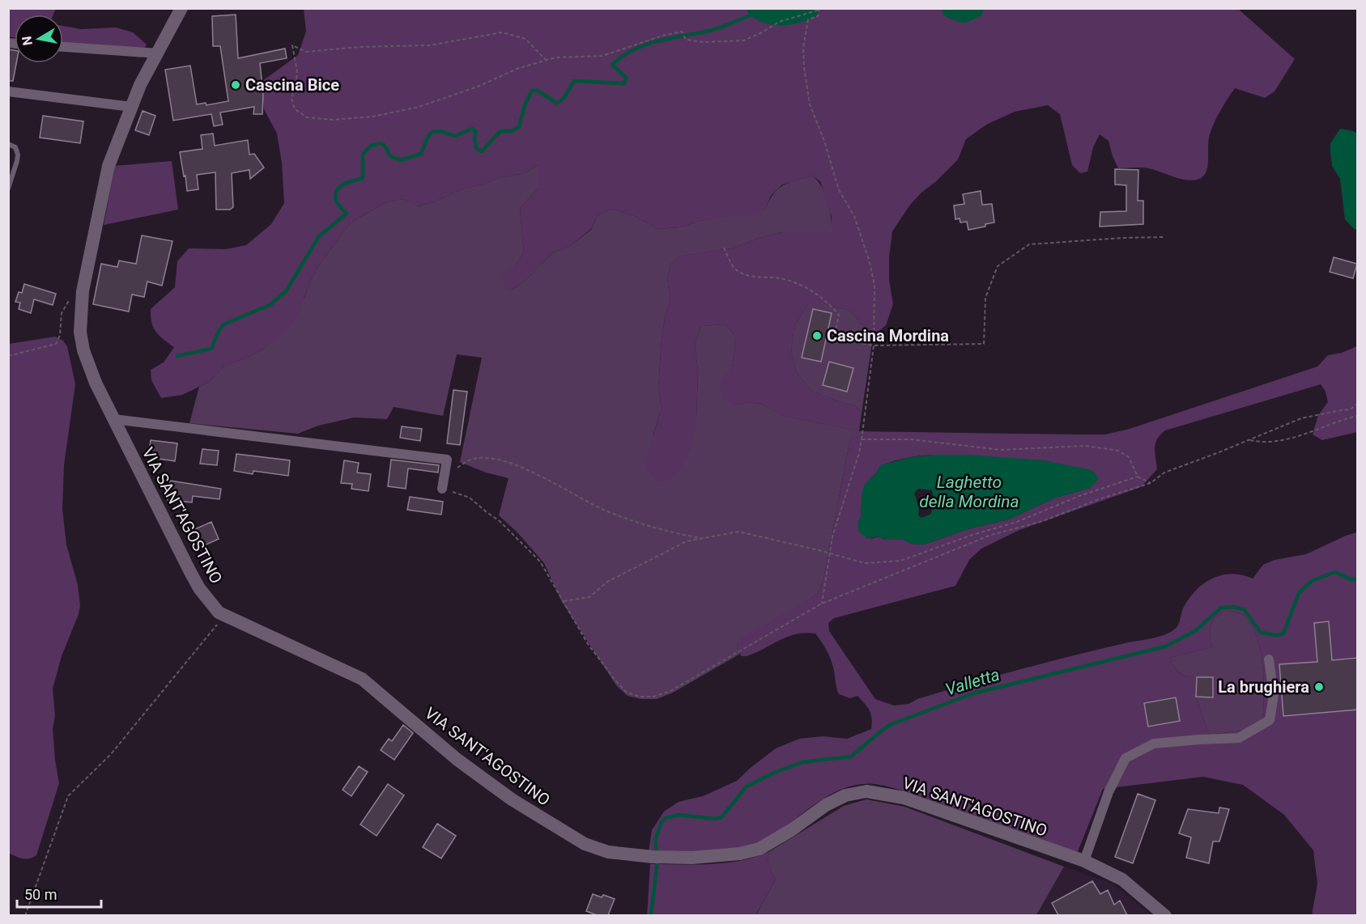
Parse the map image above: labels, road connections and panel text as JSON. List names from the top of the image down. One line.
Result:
{"streets":{"street":["VIA SANT'AGOSTINO"]},"water":["Laghetto della Mordina","Valletta"],"places":["Cascina Bice","Cascina Mordina","La brughiera"],"scale_bar":"50 m","north":"left"}
